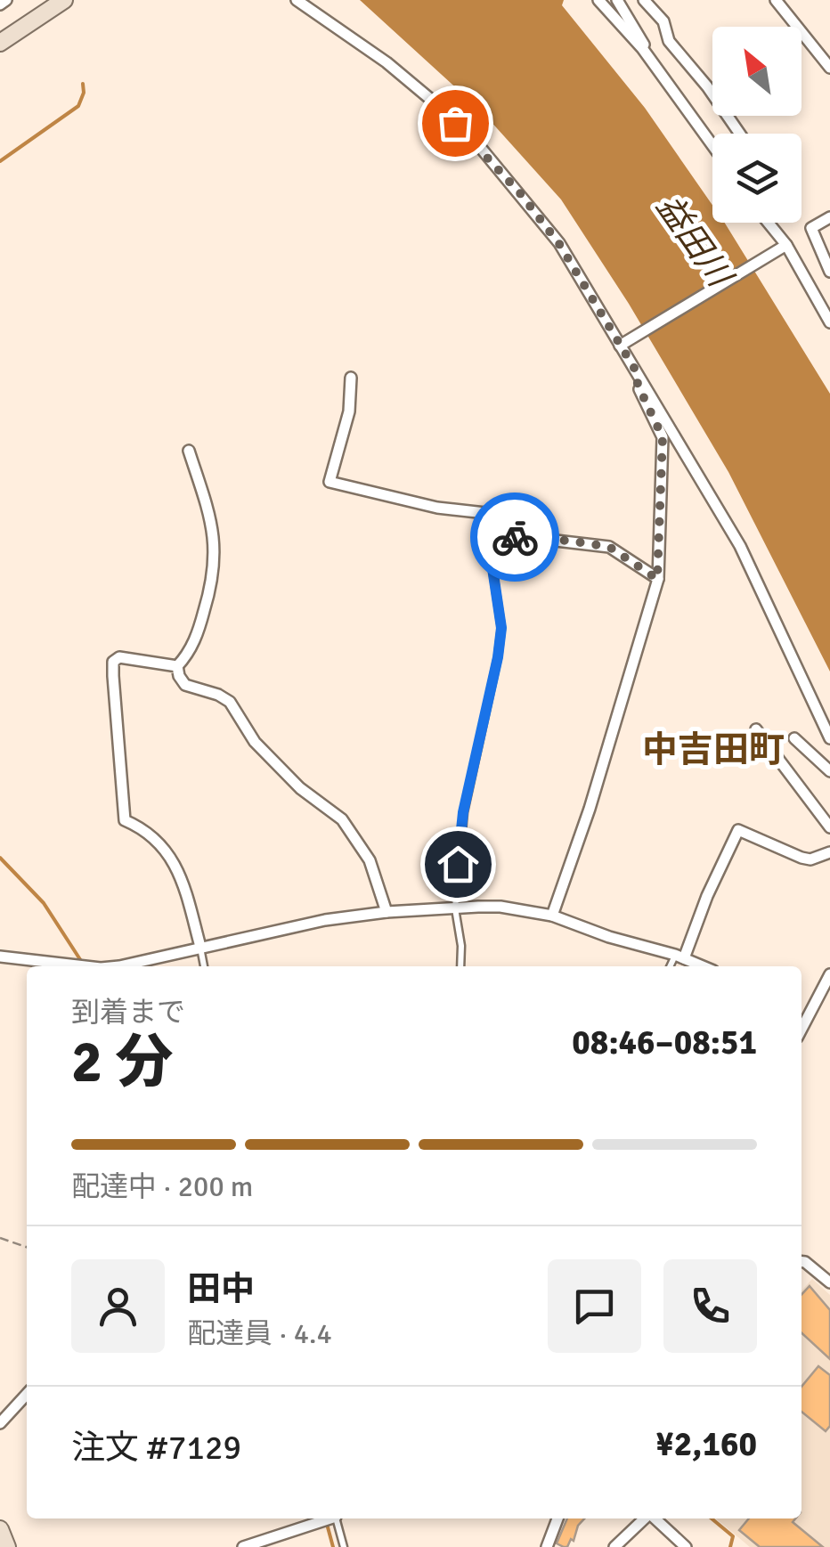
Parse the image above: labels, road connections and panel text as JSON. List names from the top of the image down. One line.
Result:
{"districts":["中吉田町"],"water":["益田川"],"north":"top left","page":{"heading":["2 分","到着まで","08:46–08:51"],"panel":["田中","配達員 · 4.4","注文 #7129","¥2,160"],"bar":"配達中 · 200 m"}}
